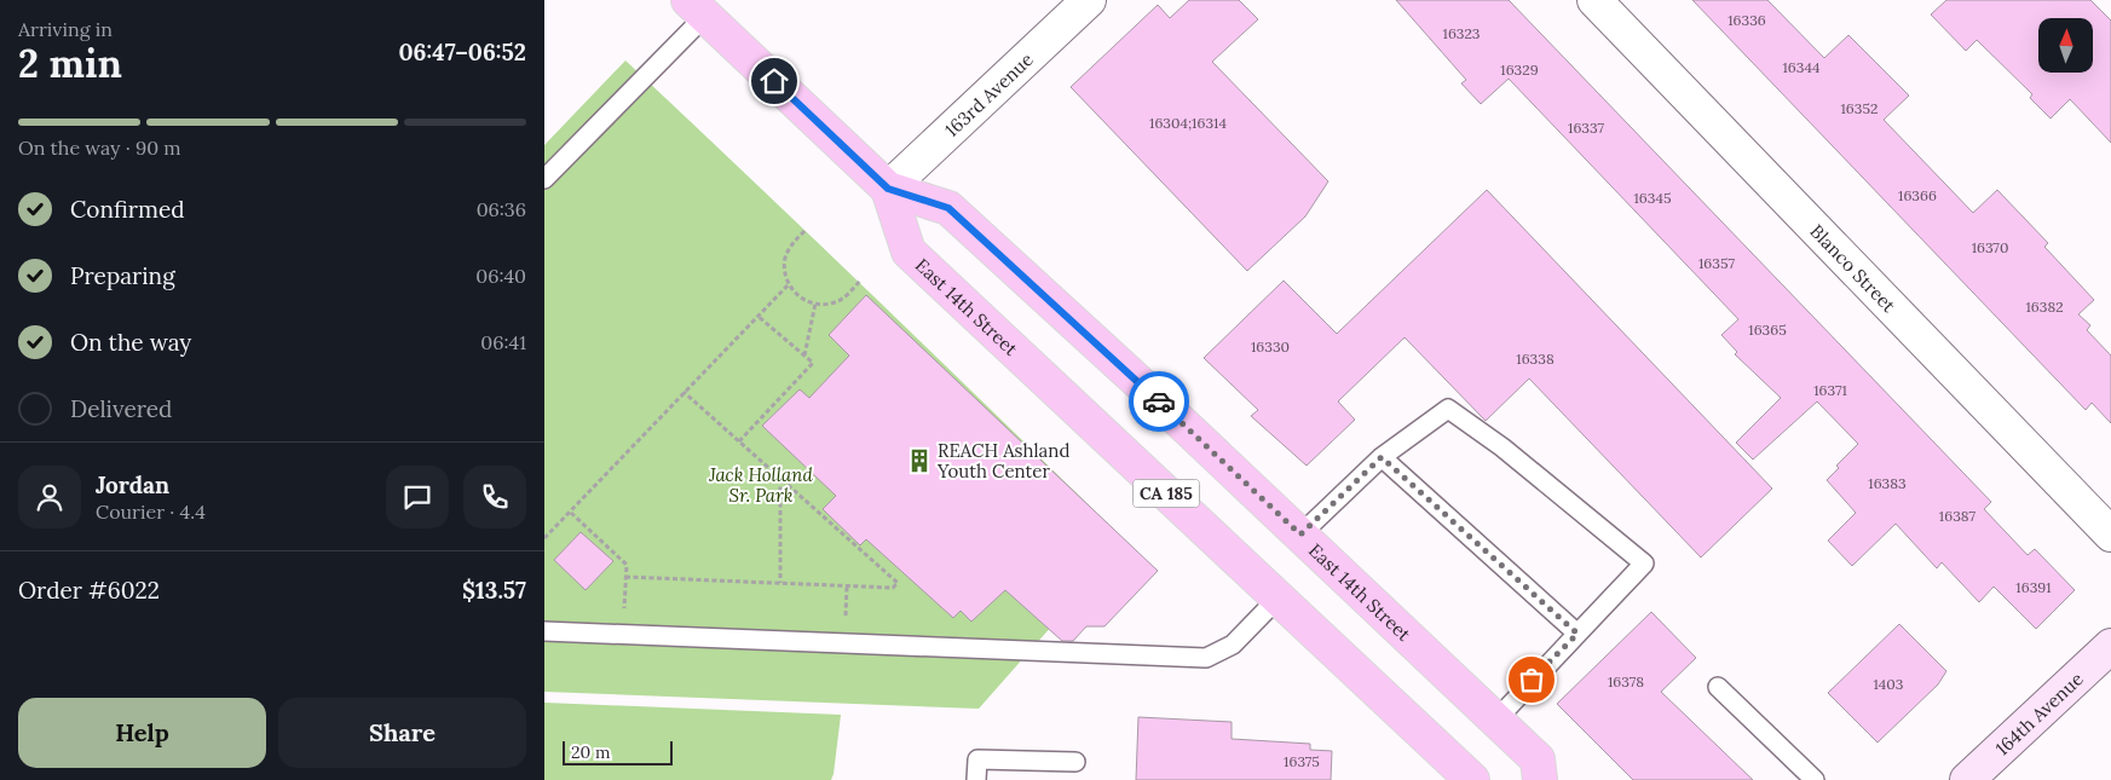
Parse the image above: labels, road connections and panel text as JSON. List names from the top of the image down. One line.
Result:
{"streets":{"main road":["East 14th Street","CA 185"],"street":["163rd Avenue","Blanco Street","164th Avenue"]},"crossings":[["163rd Avenue","East 14th Street"]],"parks":["Jack Holland Sr. Park"],"places":{"building":["REACH Ashland Youth Center"]},"house_numbers":["16336","16323","16344","16329","16352","16304;16314","16337","16366","16345","16370","16357","16382","16365","16330","16338","16371","16383","16387","16391","16378","1403","16375"],"scale_bar":"20 m","north":"top","page":{"heading":["2 min","Arriving in","06:47–06:52"],"panel":["Jordan","Courier · 4.4","Order #6022","$13.57"],"bar":"On the way · 90 m","list":[["Confirmed","06:36"],["Preparing","06:40"],["On the way","06:41"],"Delivered"],"buttons":["Help","Share"],"scale":"20 m"}}
